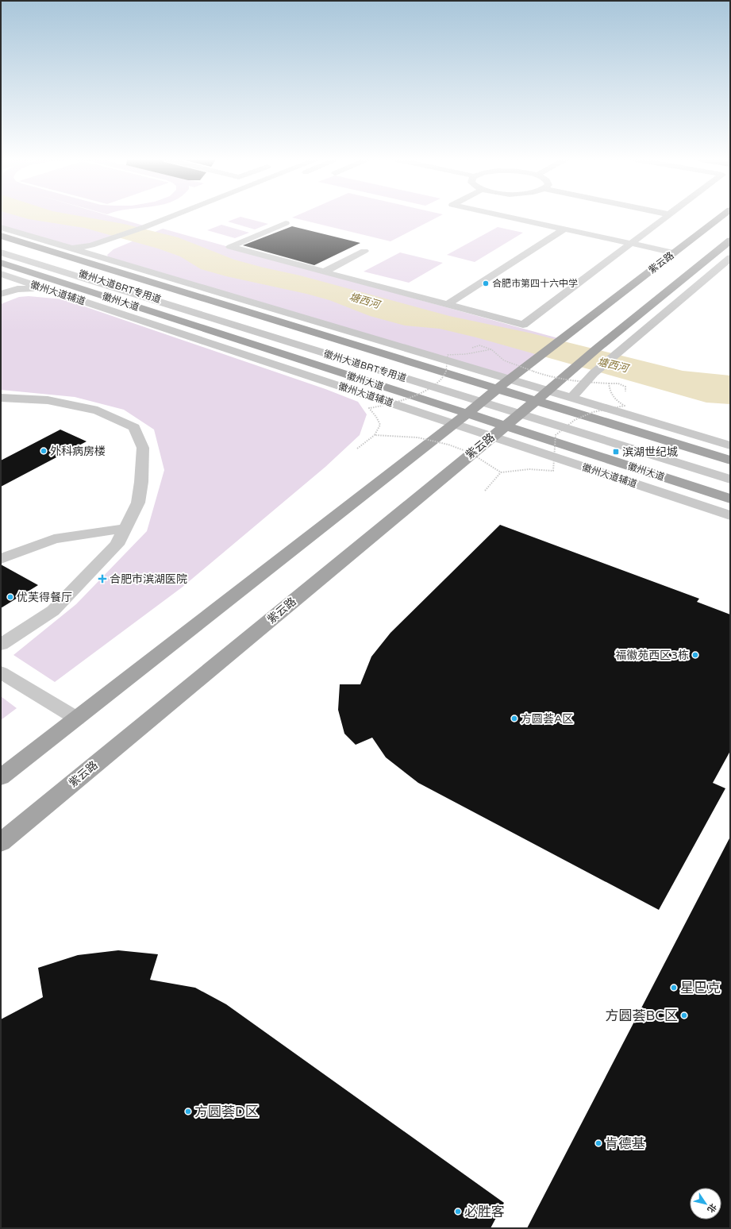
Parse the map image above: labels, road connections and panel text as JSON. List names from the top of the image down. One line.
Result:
{"streets":{"main road":["紫云路","徽州大道"],"street":["徽州大道BRT专用道","徽州大道辅道"]},"crossings":[["紫云路","徽州大道BRT专用道"],["紫云路","徽州大道辅道"],["紫云路","徽州大道"],["徽州大道辅道","徽州大道"]],"water":["塘西河"],"places":{"other":["合肥市第四十六中学","外科病房楼","优芙得餐厅","福徽苑西区3栋","方圆荟A区","星巴克","方圆荟BC区","方圆荟D区","肯德基","必胜客"],"transit":["滨湖世纪城"],"health":["合肥市滨湖医院"]},"north":"bottom right"}
